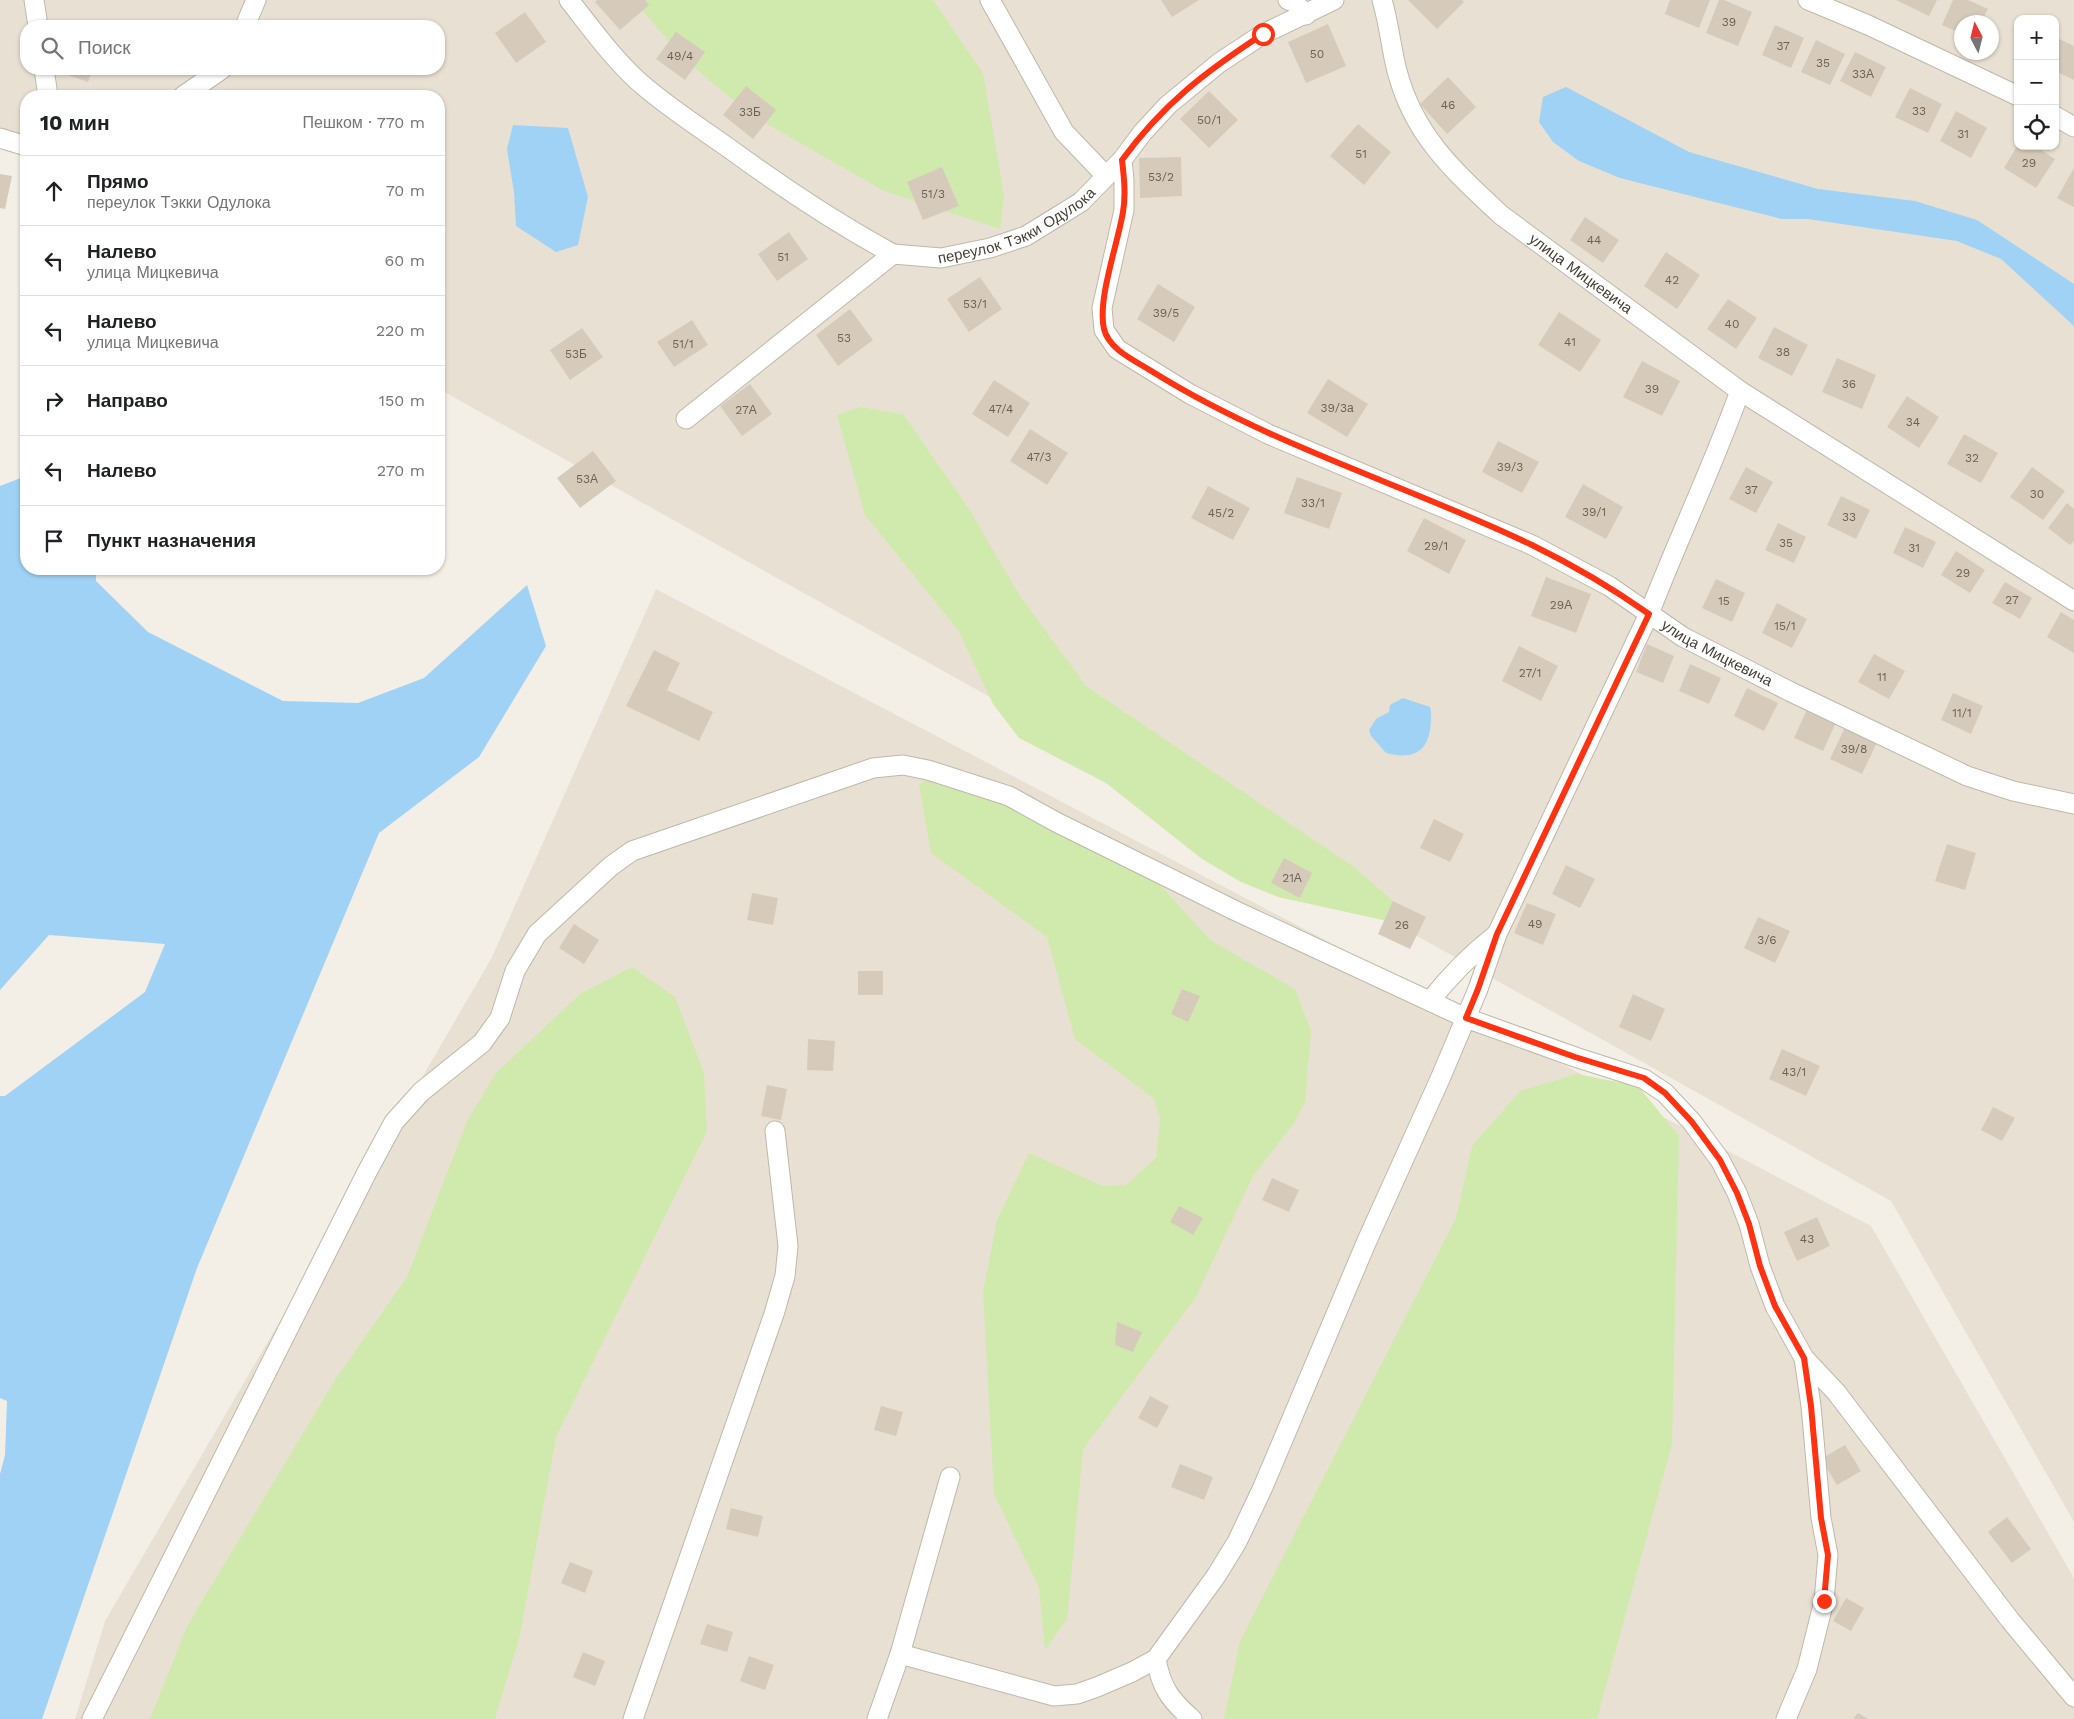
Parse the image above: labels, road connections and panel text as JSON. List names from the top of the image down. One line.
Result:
{"streets":{"street":["переулок Тэкки Одулока","улица Мицкевича"]},"crossings":[["переулок Тэкки Одулока","улица Мицкевича"]],"house_numbers":["39","37","50","49/4","35","33А","46","33","33Б","50/1","31","51","29","53/2","51/3","44","51","42","53/1","39/5","40","53","41","51/1","38","53Б","36","39","39/3а","47/4","27А","34","47/3","32","39/3","53А","37","30","33/1","39/1","45/2","33","35","29/1","31","29","27","15","29А","15/1","27/1","11","11/1","39/8","21А","49","26","3/6","43/1","43"],"north":"top","page":{"map_buttons":["+","−"],"search":"Поиск","heading":["10 мин","Пешком · 770 m"],"list":[["Прямо","переулок Тэкки Одулока","70 m"],["Налево","улица Мицкевича","60 m"],["Налево","улица Мицкевича","220 m"],["Направо","150 m"],["Налево","270 m"],"Пункт назначения"]}}
